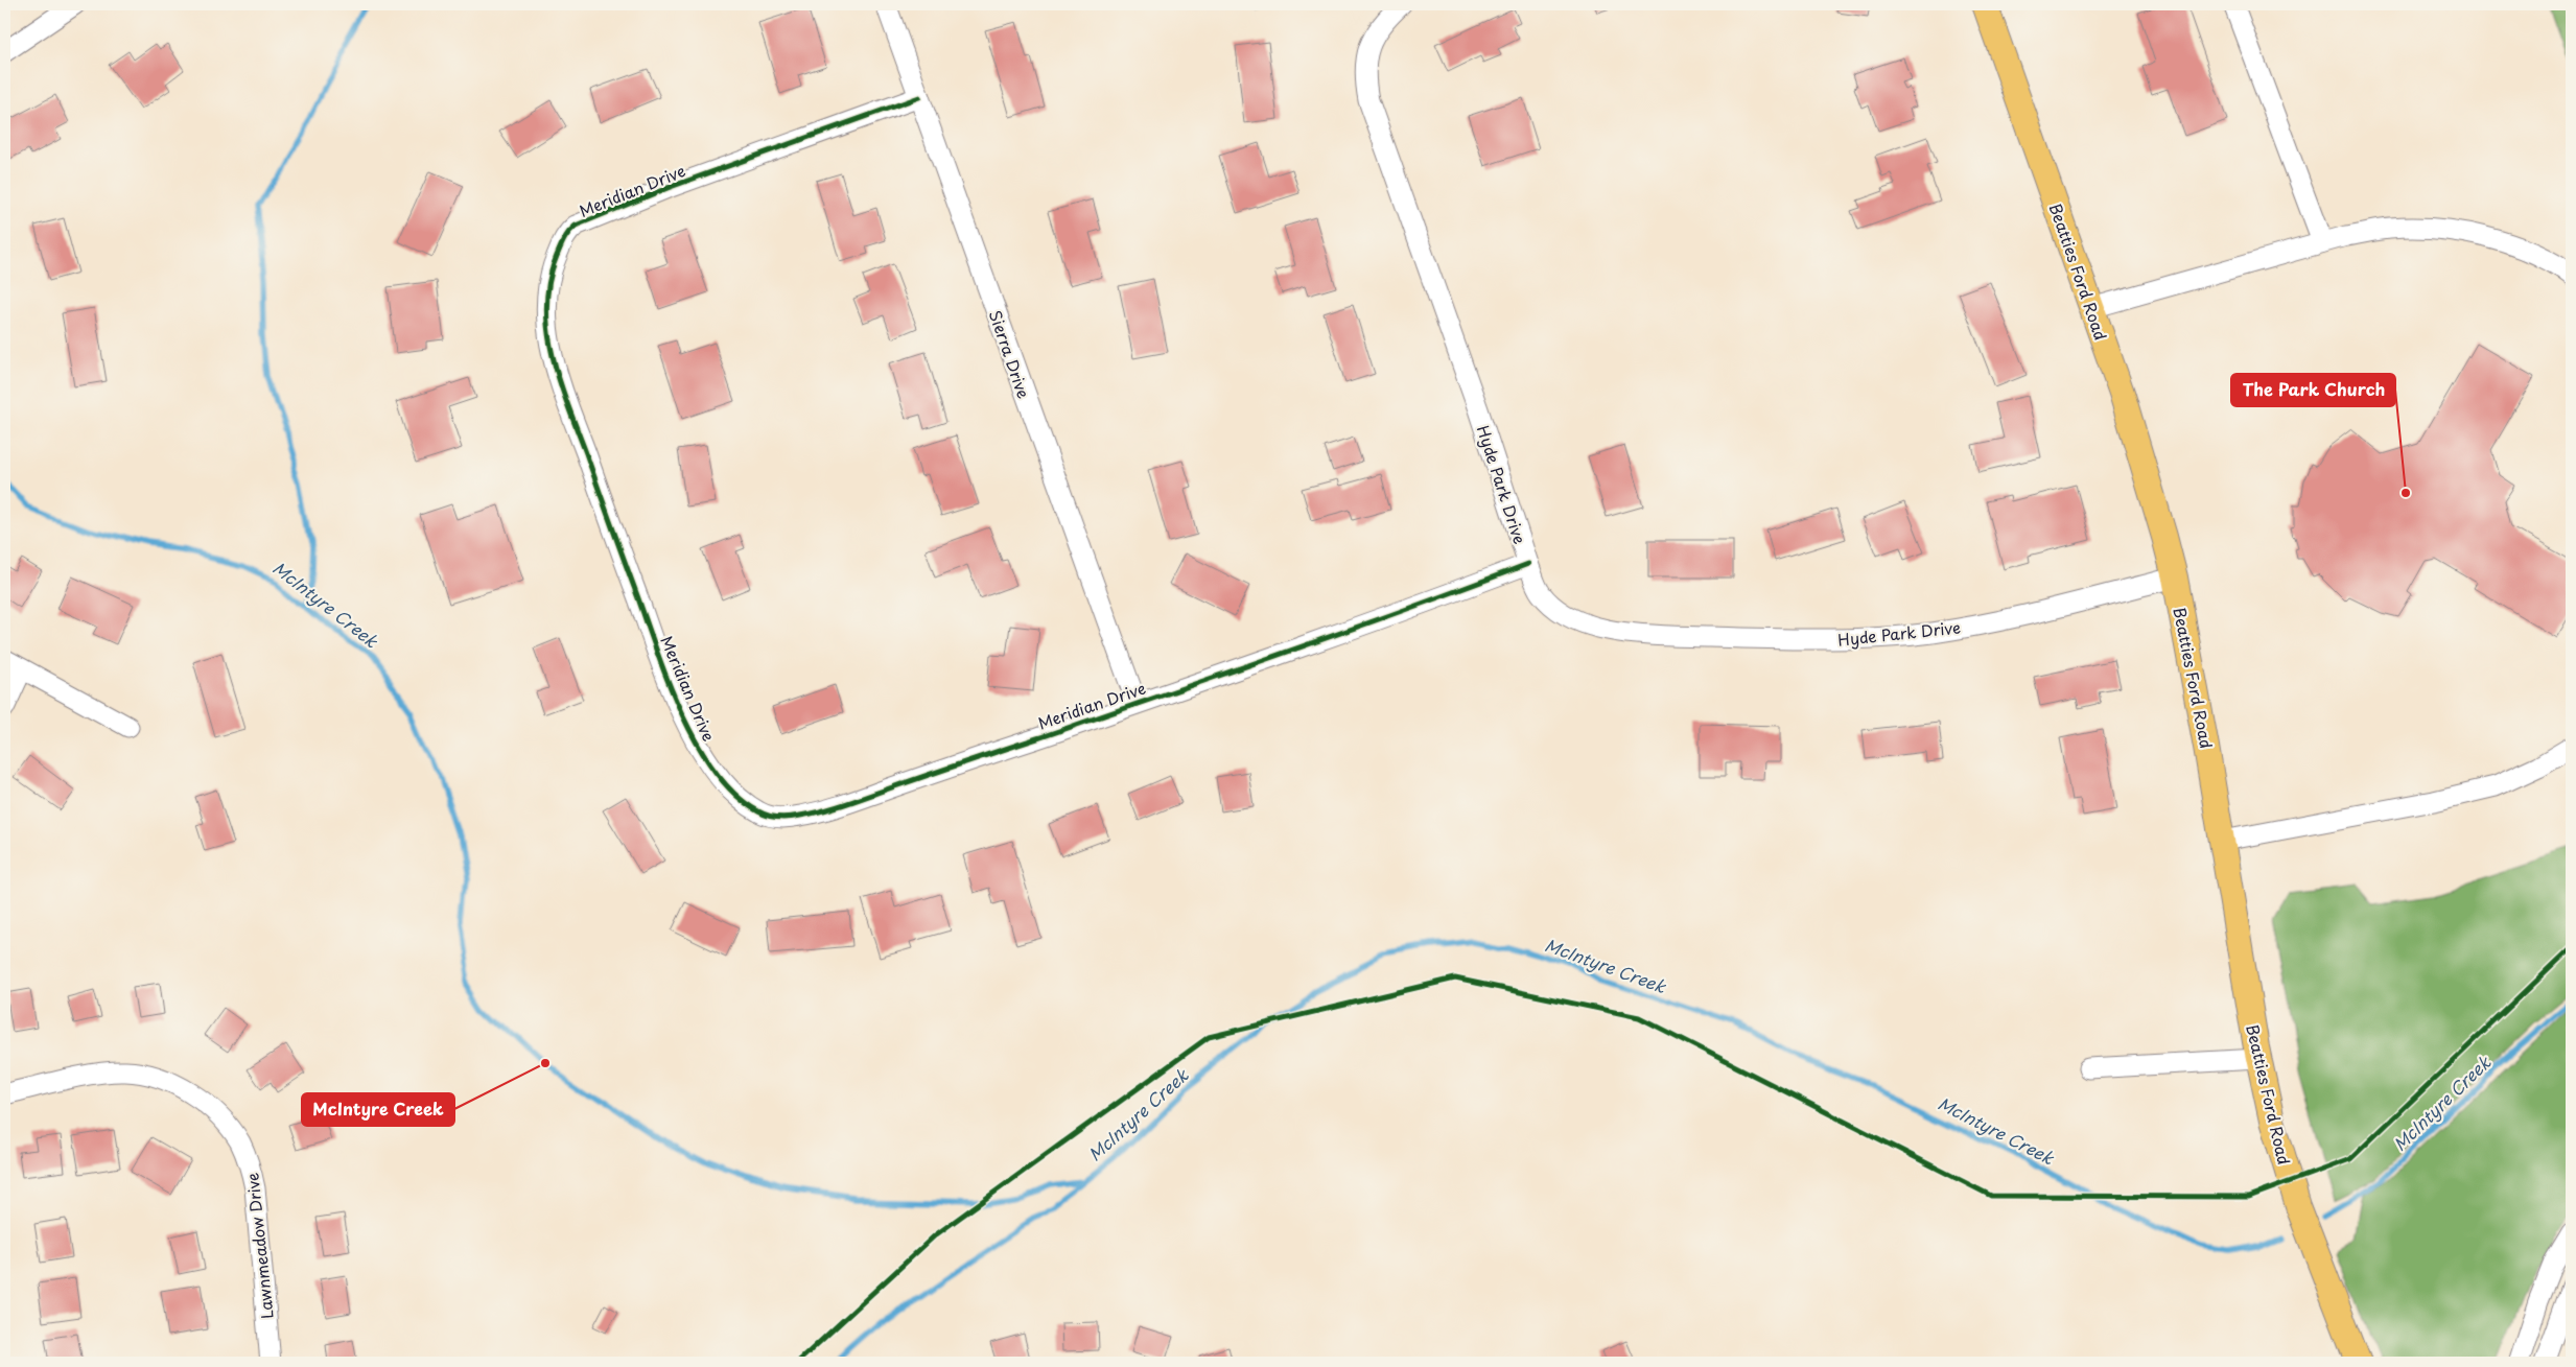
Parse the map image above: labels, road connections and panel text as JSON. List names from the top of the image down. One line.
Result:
{"streets":{"main road":["Beatties Ford Road"],"street":["Meridian Drive","Sierra Drive","Hyde Park Drive","Lawnmeadow Drive"]},"crossings":[["Meridian Drive","Sierra Drive"],["Meridian Drive","Hyde Park Drive"],["Beatties Ford Road","Hyde Park Drive"]],"water":["McIntyre Creek"],"places":["The Park Church","McIntyre Creek"]}
